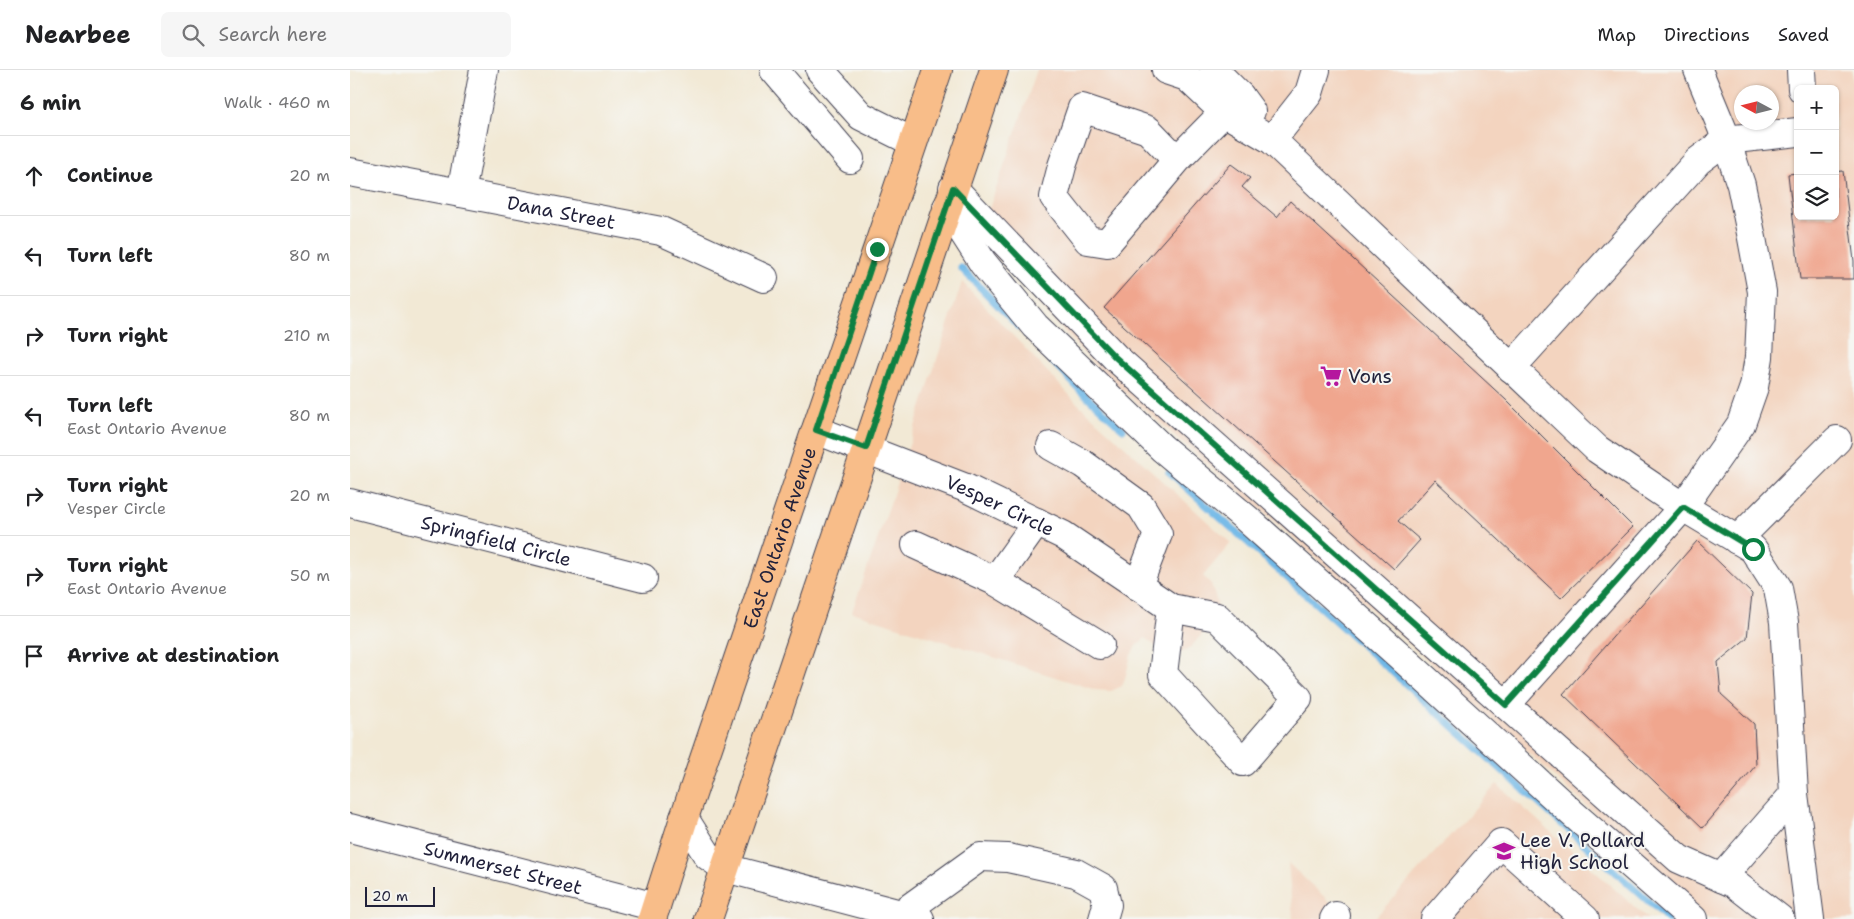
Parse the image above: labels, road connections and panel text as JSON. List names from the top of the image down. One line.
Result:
{"streets":{"main road":["East Ontario Avenue"],"street":["Dana Street","Vesper Circle","Springfield Circle","Summerset Street"]},"crossings":[["Vesper Circle","East Ontario Avenue"],["East Ontario Avenue","Summerset Street"]],"places":{"supermarket":["Vons"],"school or university":["Lee V. Pollard High School"]},"scale_bar":"20 m","north":"left","page":{"header":"Nearbee","search":"Search here","nav":["Map","Directions","Saved"],"heading":["6 min","Walk · 460 m"],"map_buttons":["+","−"],"list":[["Continue","20 m"],["Turn left","80 m"],["Turn right","210 m"],["Turn left","East Ontario Avenue","80 m"],["Turn right","Vesper Circle","20 m"],["Turn right","East Ontario Avenue","50 m"],"Arrive at destination"],"scale":"20 m"}}
